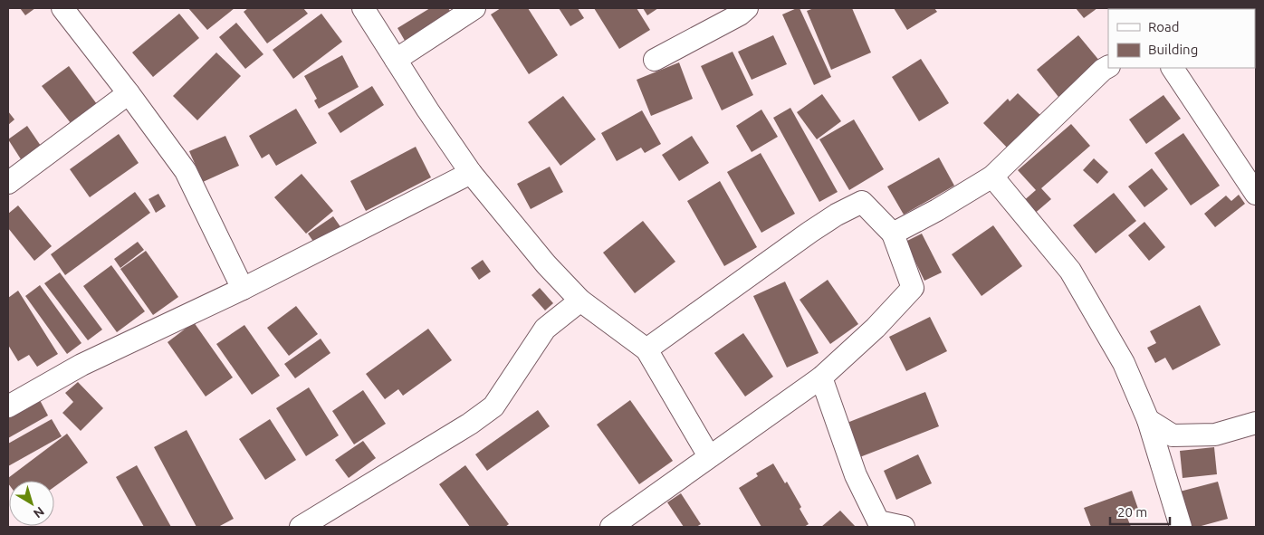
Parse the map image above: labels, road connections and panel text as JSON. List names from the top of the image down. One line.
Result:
{"legend":["Road","Building"],"scale_bar":"20 m","north":"bottom right"}
